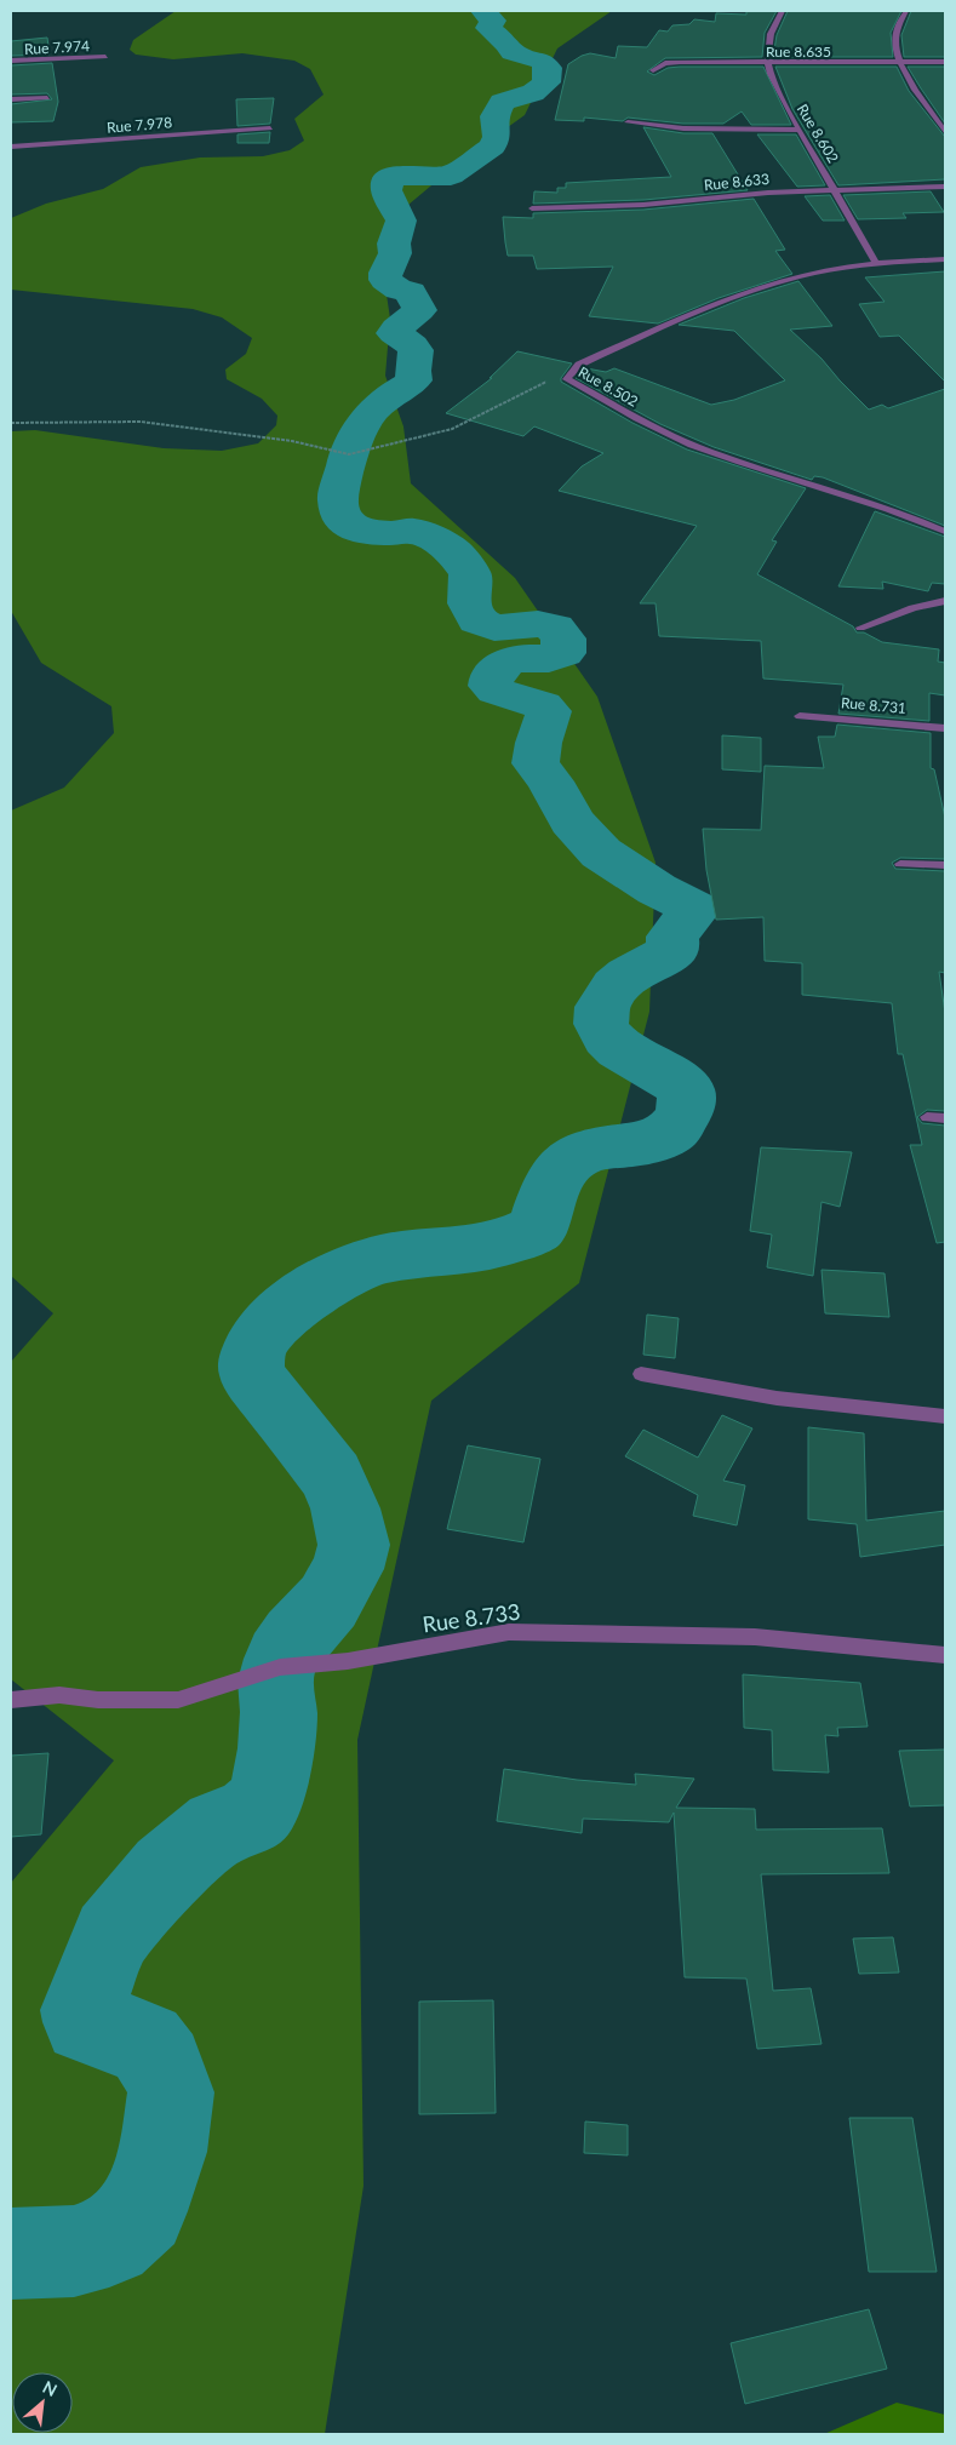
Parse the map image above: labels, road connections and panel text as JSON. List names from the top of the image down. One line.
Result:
{"streets":{"street":["Rue 7.974","Rue 8.635","Rue 7.978","Rue 8.602","Rue 8.633","Rue 8.502","Rue 8.731","Rue 8.733"]},"crossings":[["Rue 8.635","Rue 8.602"],["Rue 8.602","Rue 8.633"],["Rue 8.602","Rue 8.502"]],"north":"top right"}
